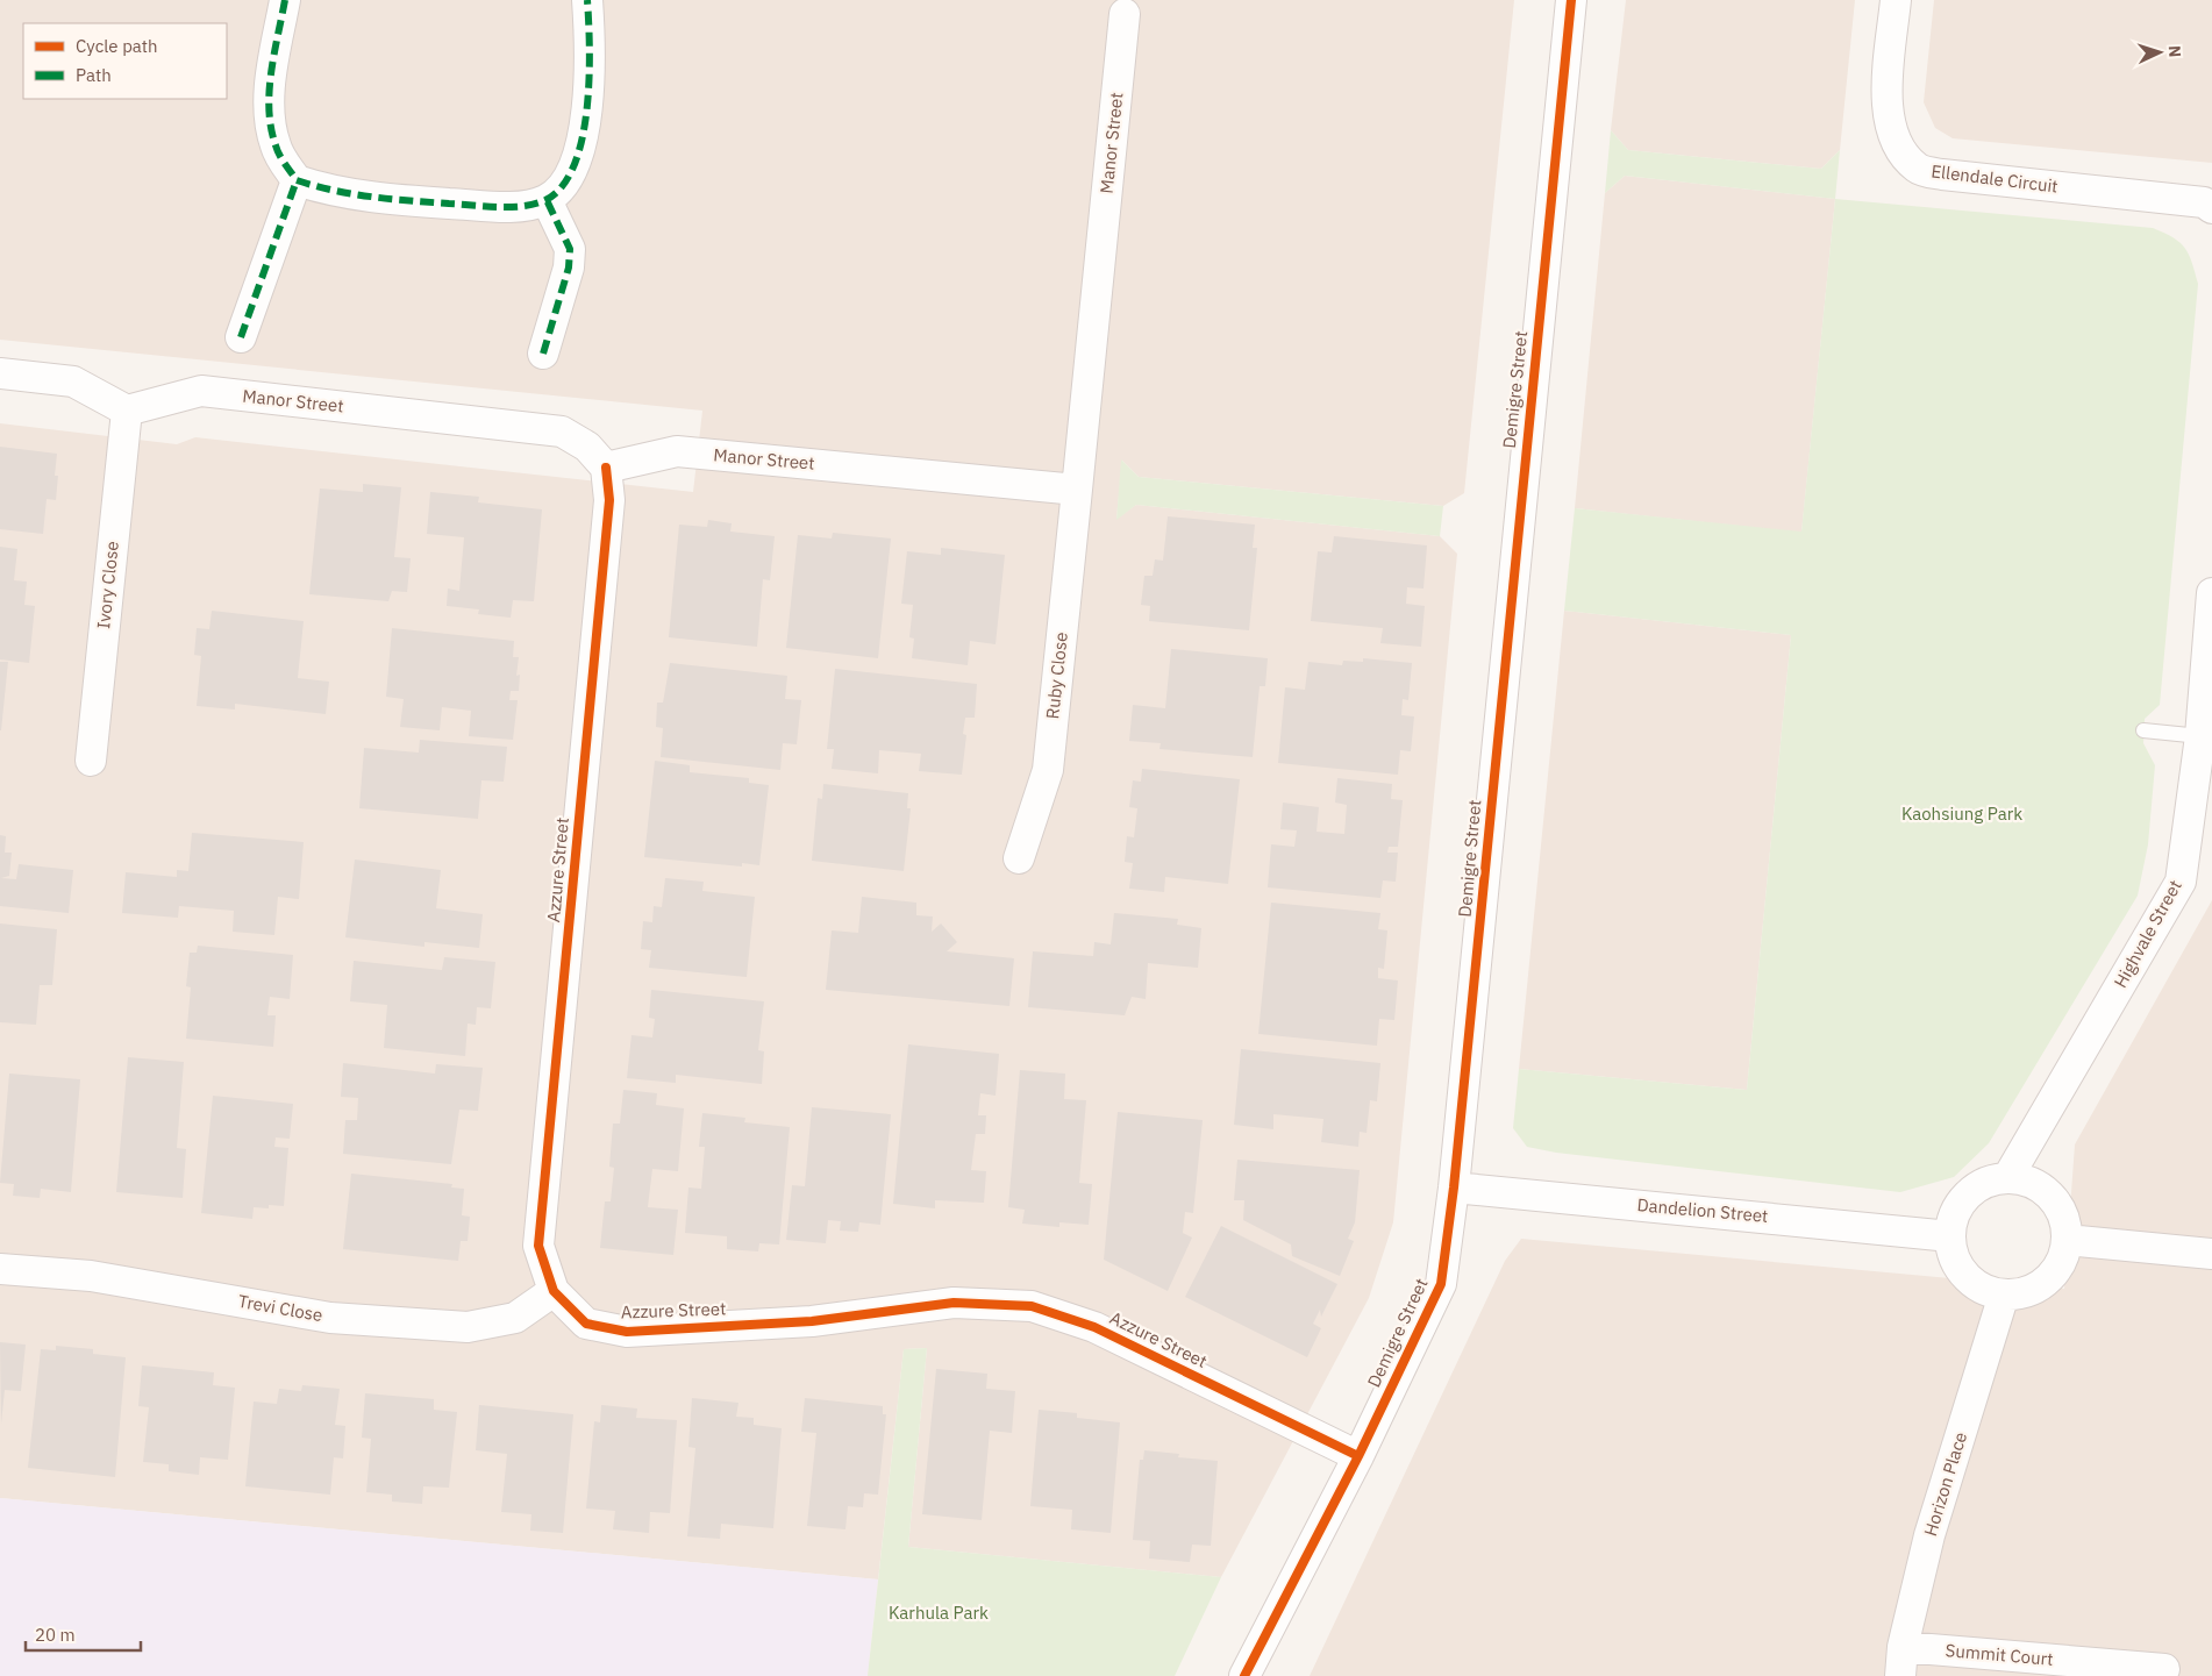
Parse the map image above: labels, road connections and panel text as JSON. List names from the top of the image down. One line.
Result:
{"streets":{"street":["Manor Street","Ellendale Circuit","Demigre Street","Ivory Close","Ruby Close","Azzure Street","Highvale Street","Dandelion Street","Trevi Close","Horizon Place","Summit Court"]},"crossings":[["Manor Street","Ivory Close"],["Manor Street","Ruby Close"],["Manor Street","Azzure Street"],["Demigre Street","Azzure Street"],["Demigre Street","Dandelion Street"],["Azzure Street","Trevi Close"],["Highvale Street","Dandelion Street"],["Highvale Street","Horizon Place"],["Dandelion Street","Horizon Place"],["Horizon Place","Summit Court"]],"parks":["Kaohsiung Park","Karhula Park"],"legend":["Cycle path","Path"],"scale_bar":"20 m","north":"right"}
